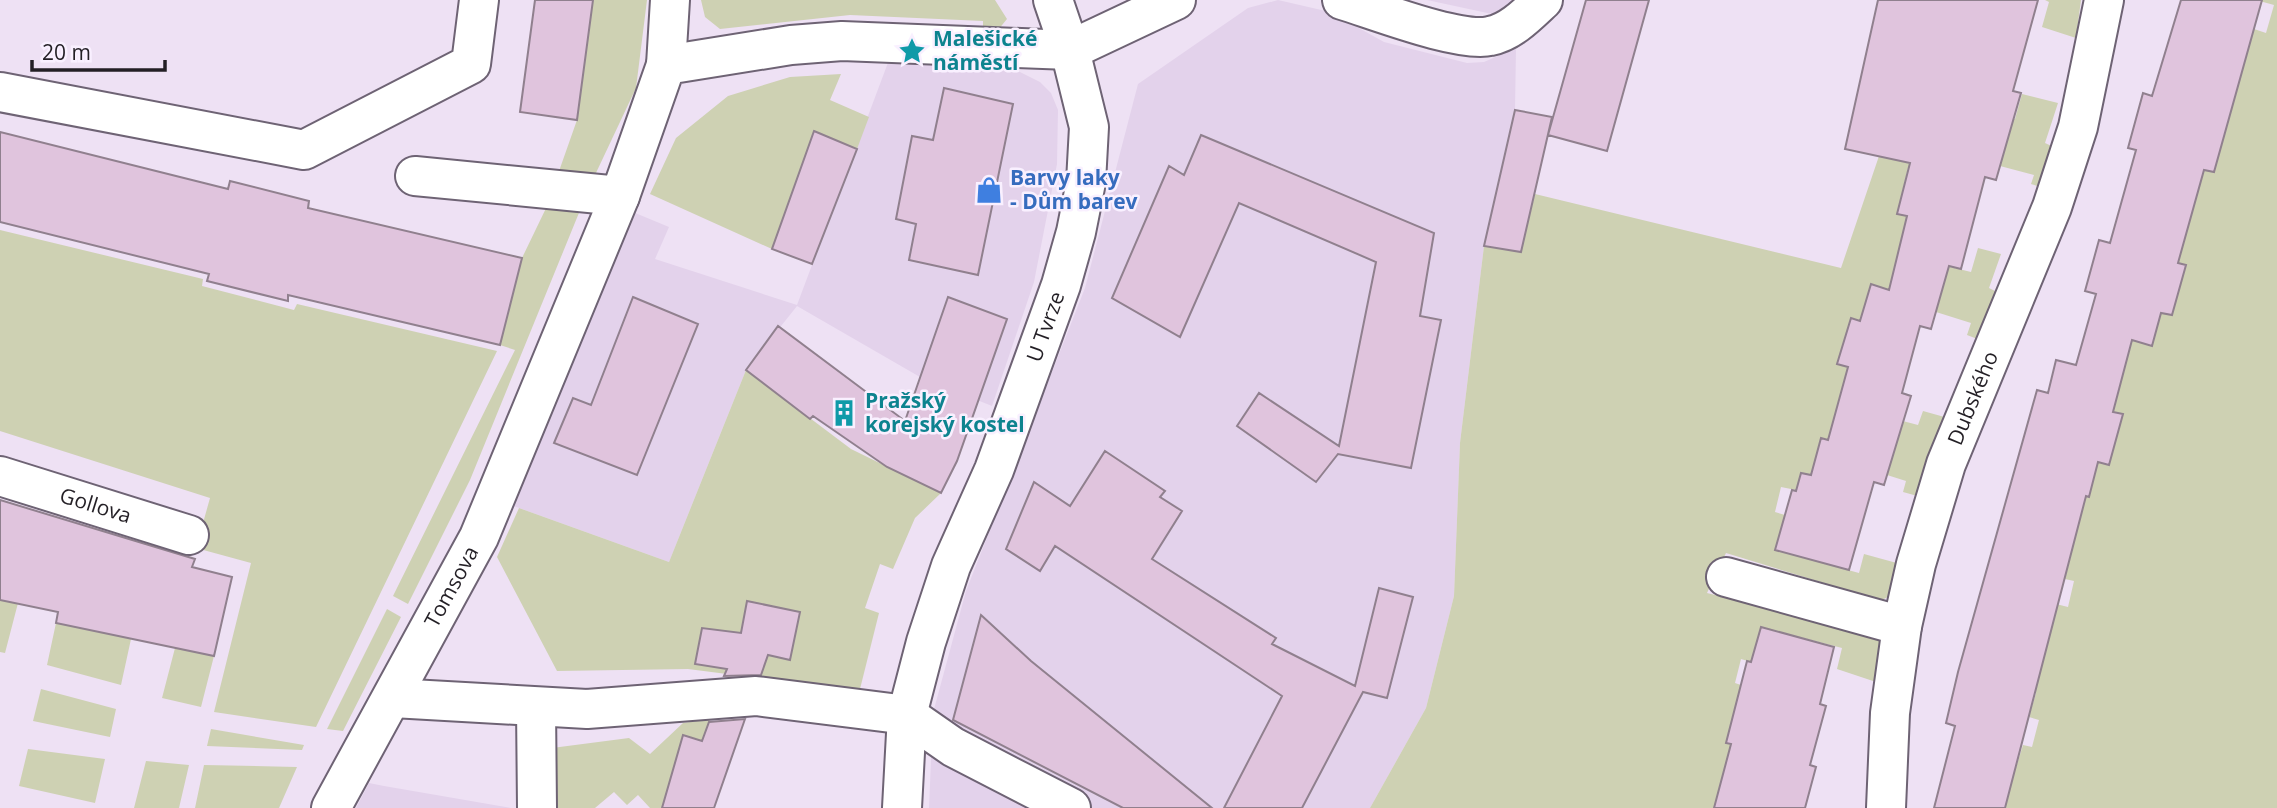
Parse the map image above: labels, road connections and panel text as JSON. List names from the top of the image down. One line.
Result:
{"streets":{"street":["U Tvrze","Dubského","Gollova","Tomsova"]},"places":{"place":["Malešické náměstí"],"shop":["Barvy laky - Dům barev"],"building":["Pražský korejský kostel"]},"scale_bar":"20 m"}
